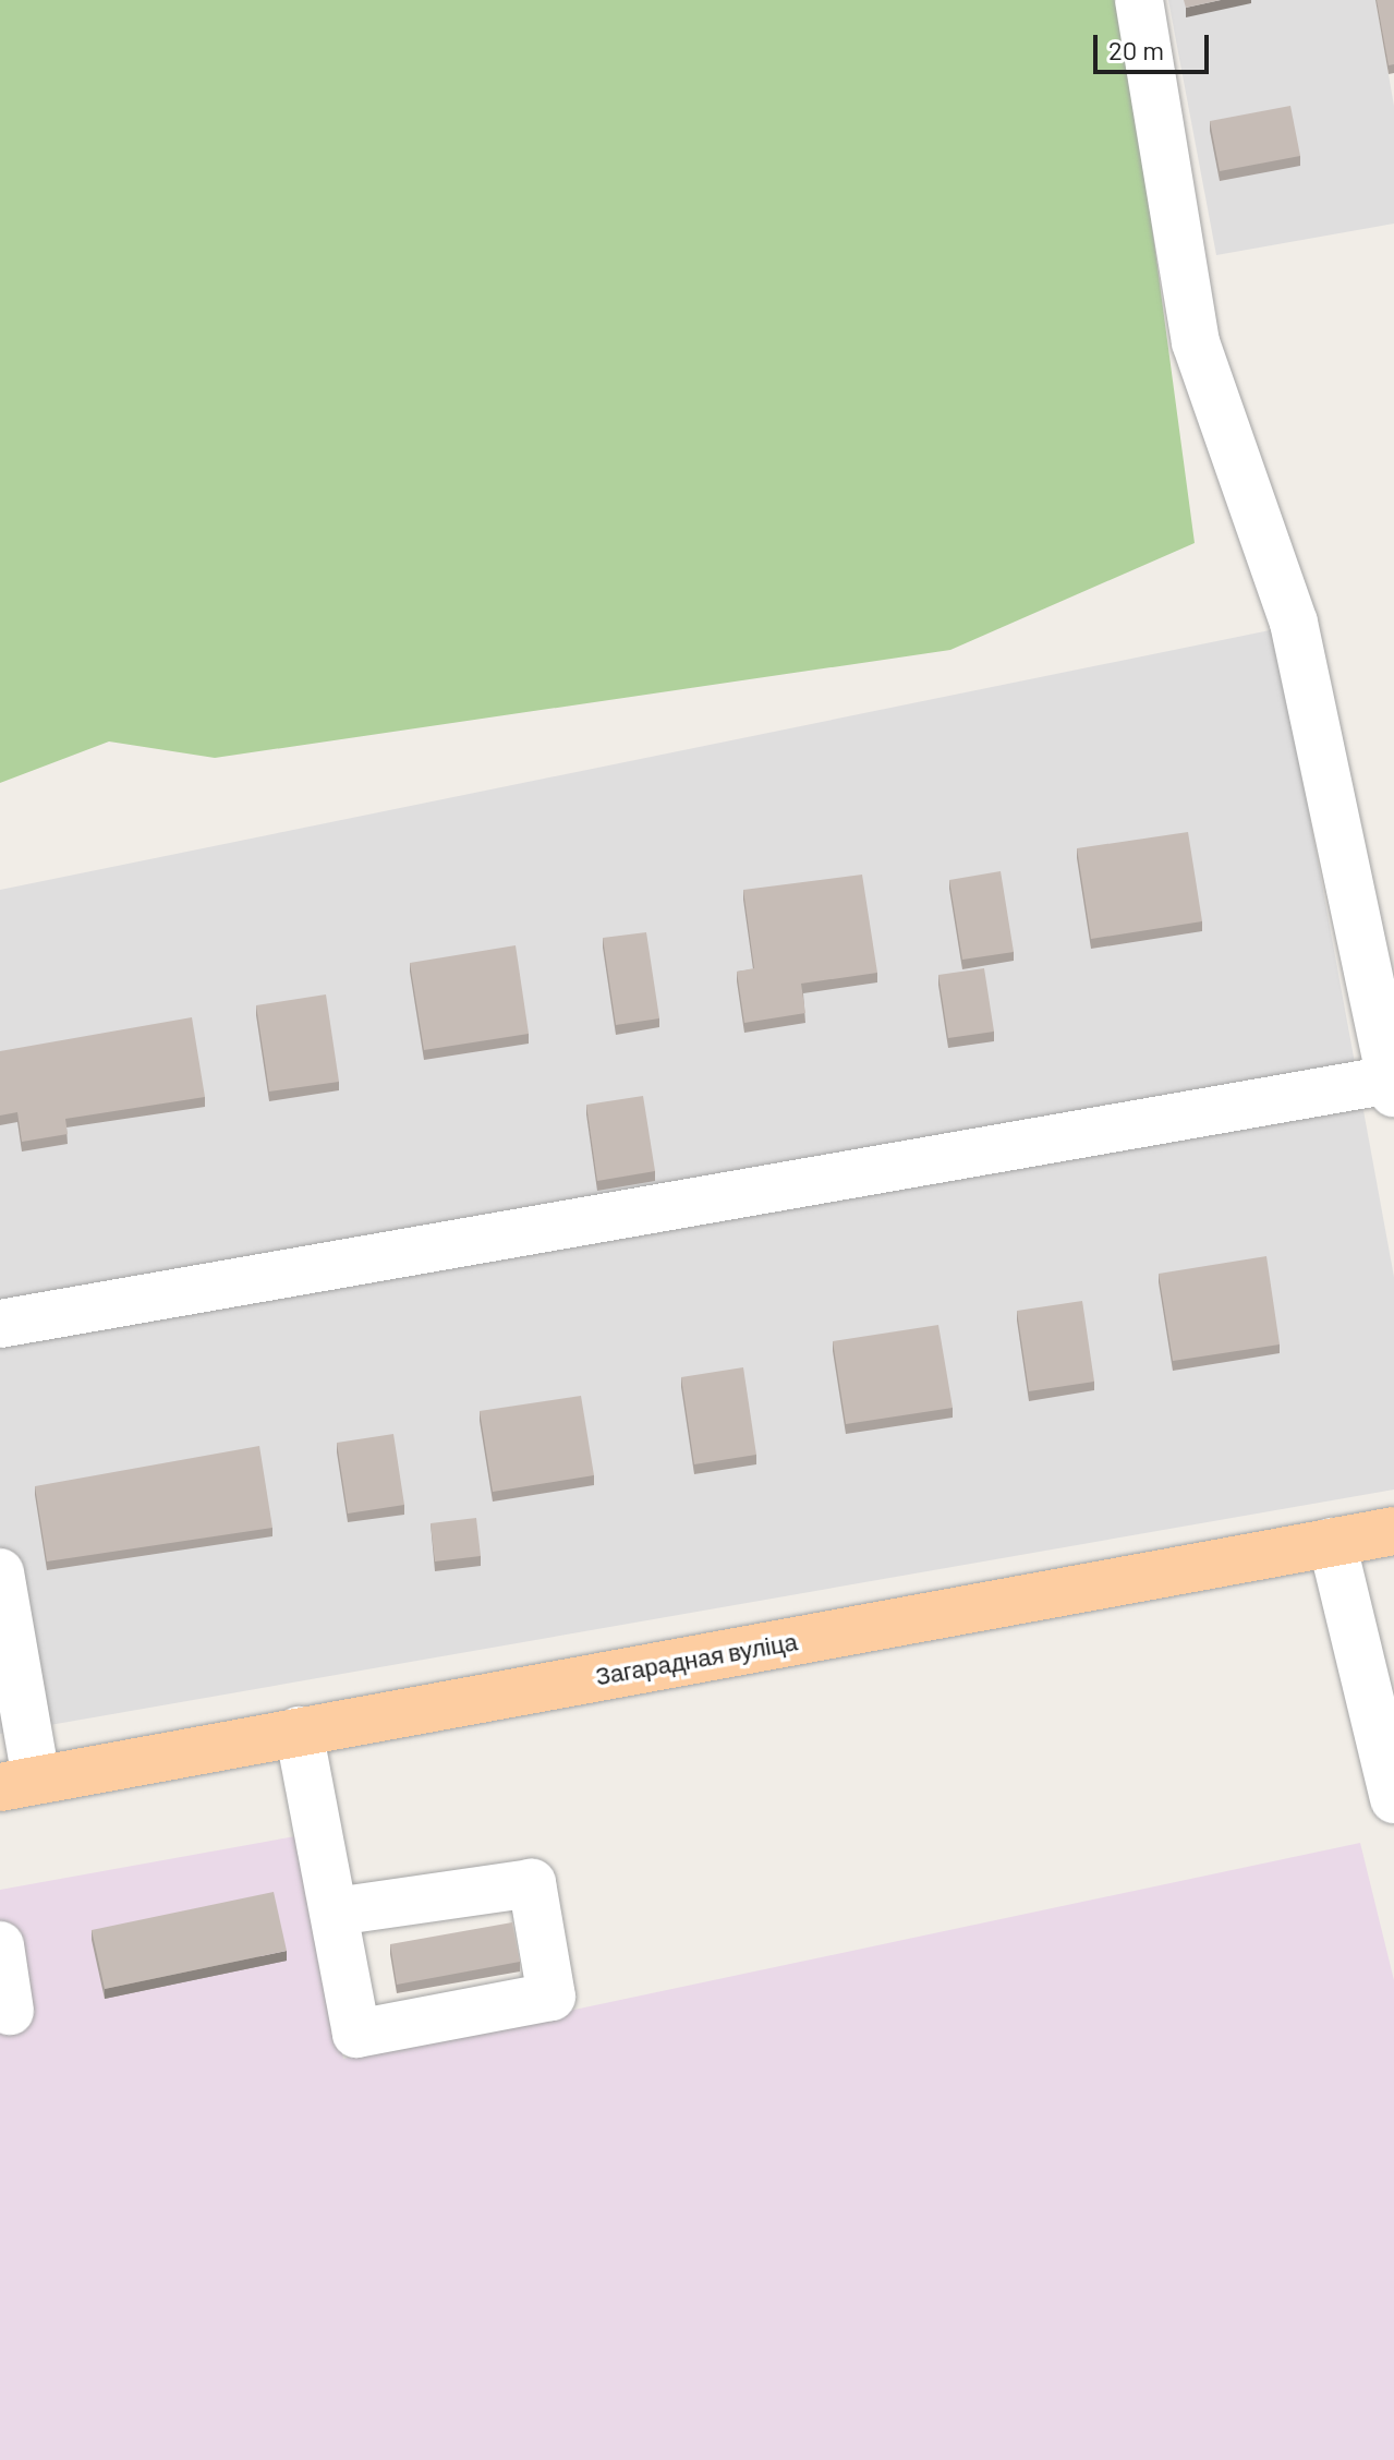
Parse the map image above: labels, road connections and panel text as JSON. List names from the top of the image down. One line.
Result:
{"streets":{"main road":["Загарадная вуліца"]},"scale_bar":"20 m"}
